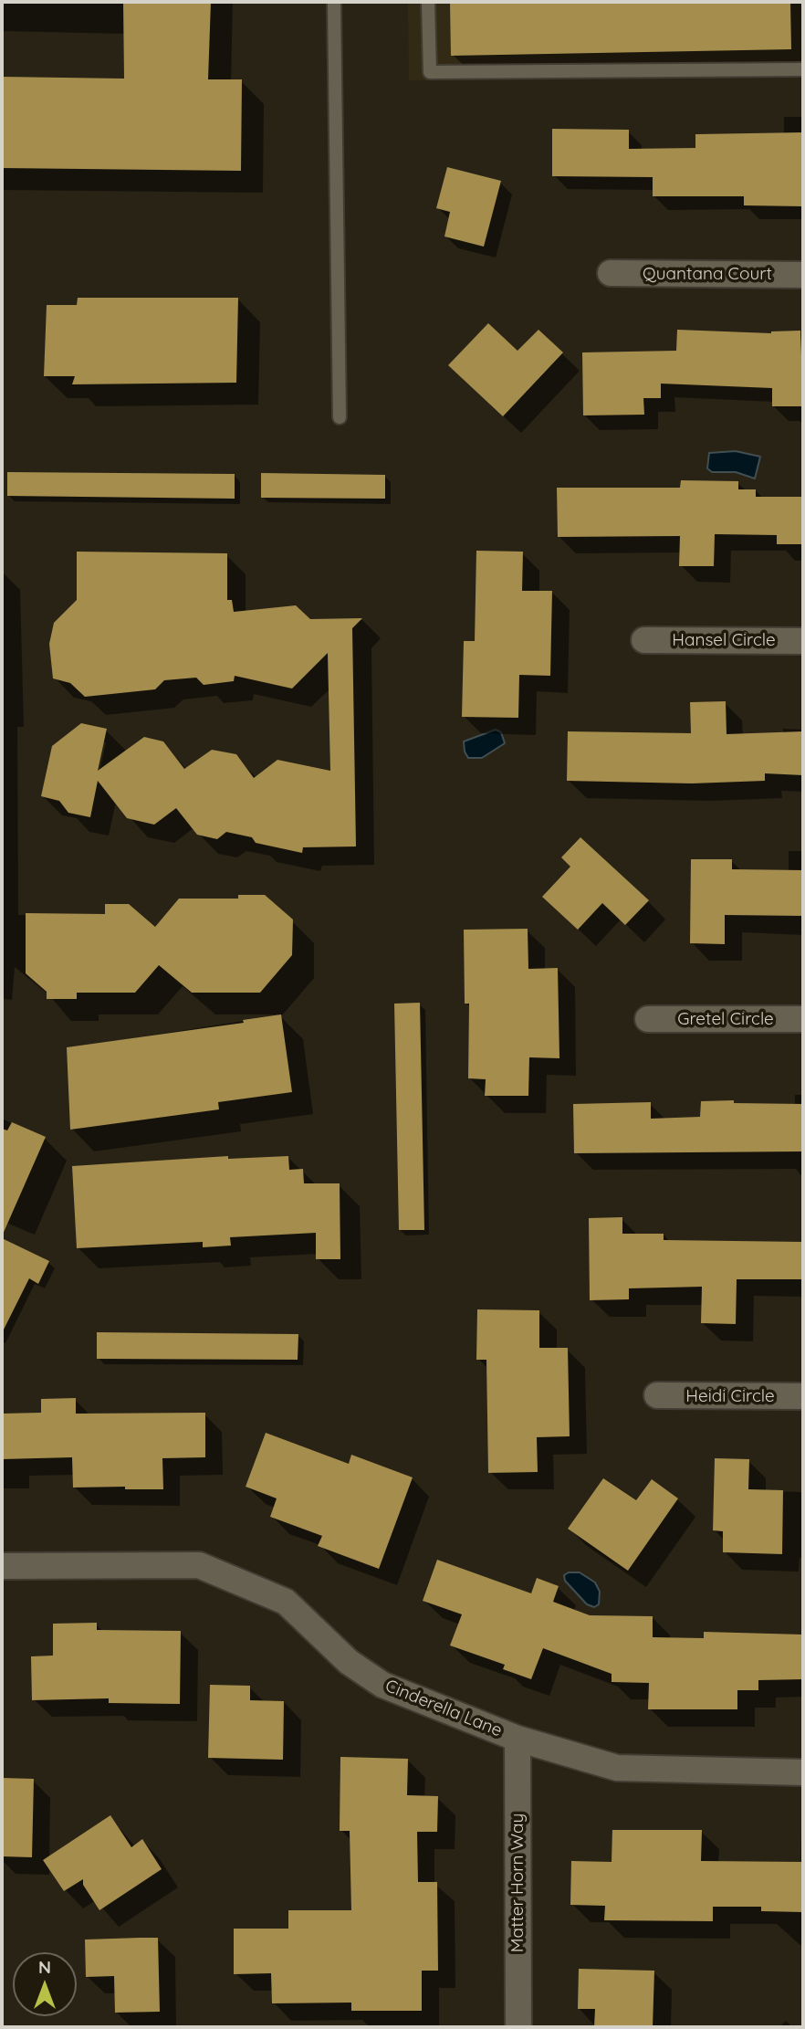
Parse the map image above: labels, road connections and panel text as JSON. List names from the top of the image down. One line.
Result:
{"streets":{"street":["Quantana Court","Hansel Circle","Gretel Circle","Heidi Circle","Cinderella Lane","Matter Horn Way"]},"crossings":[["Cinderella Lane","Matter Horn Way"]],"north":"top"}
